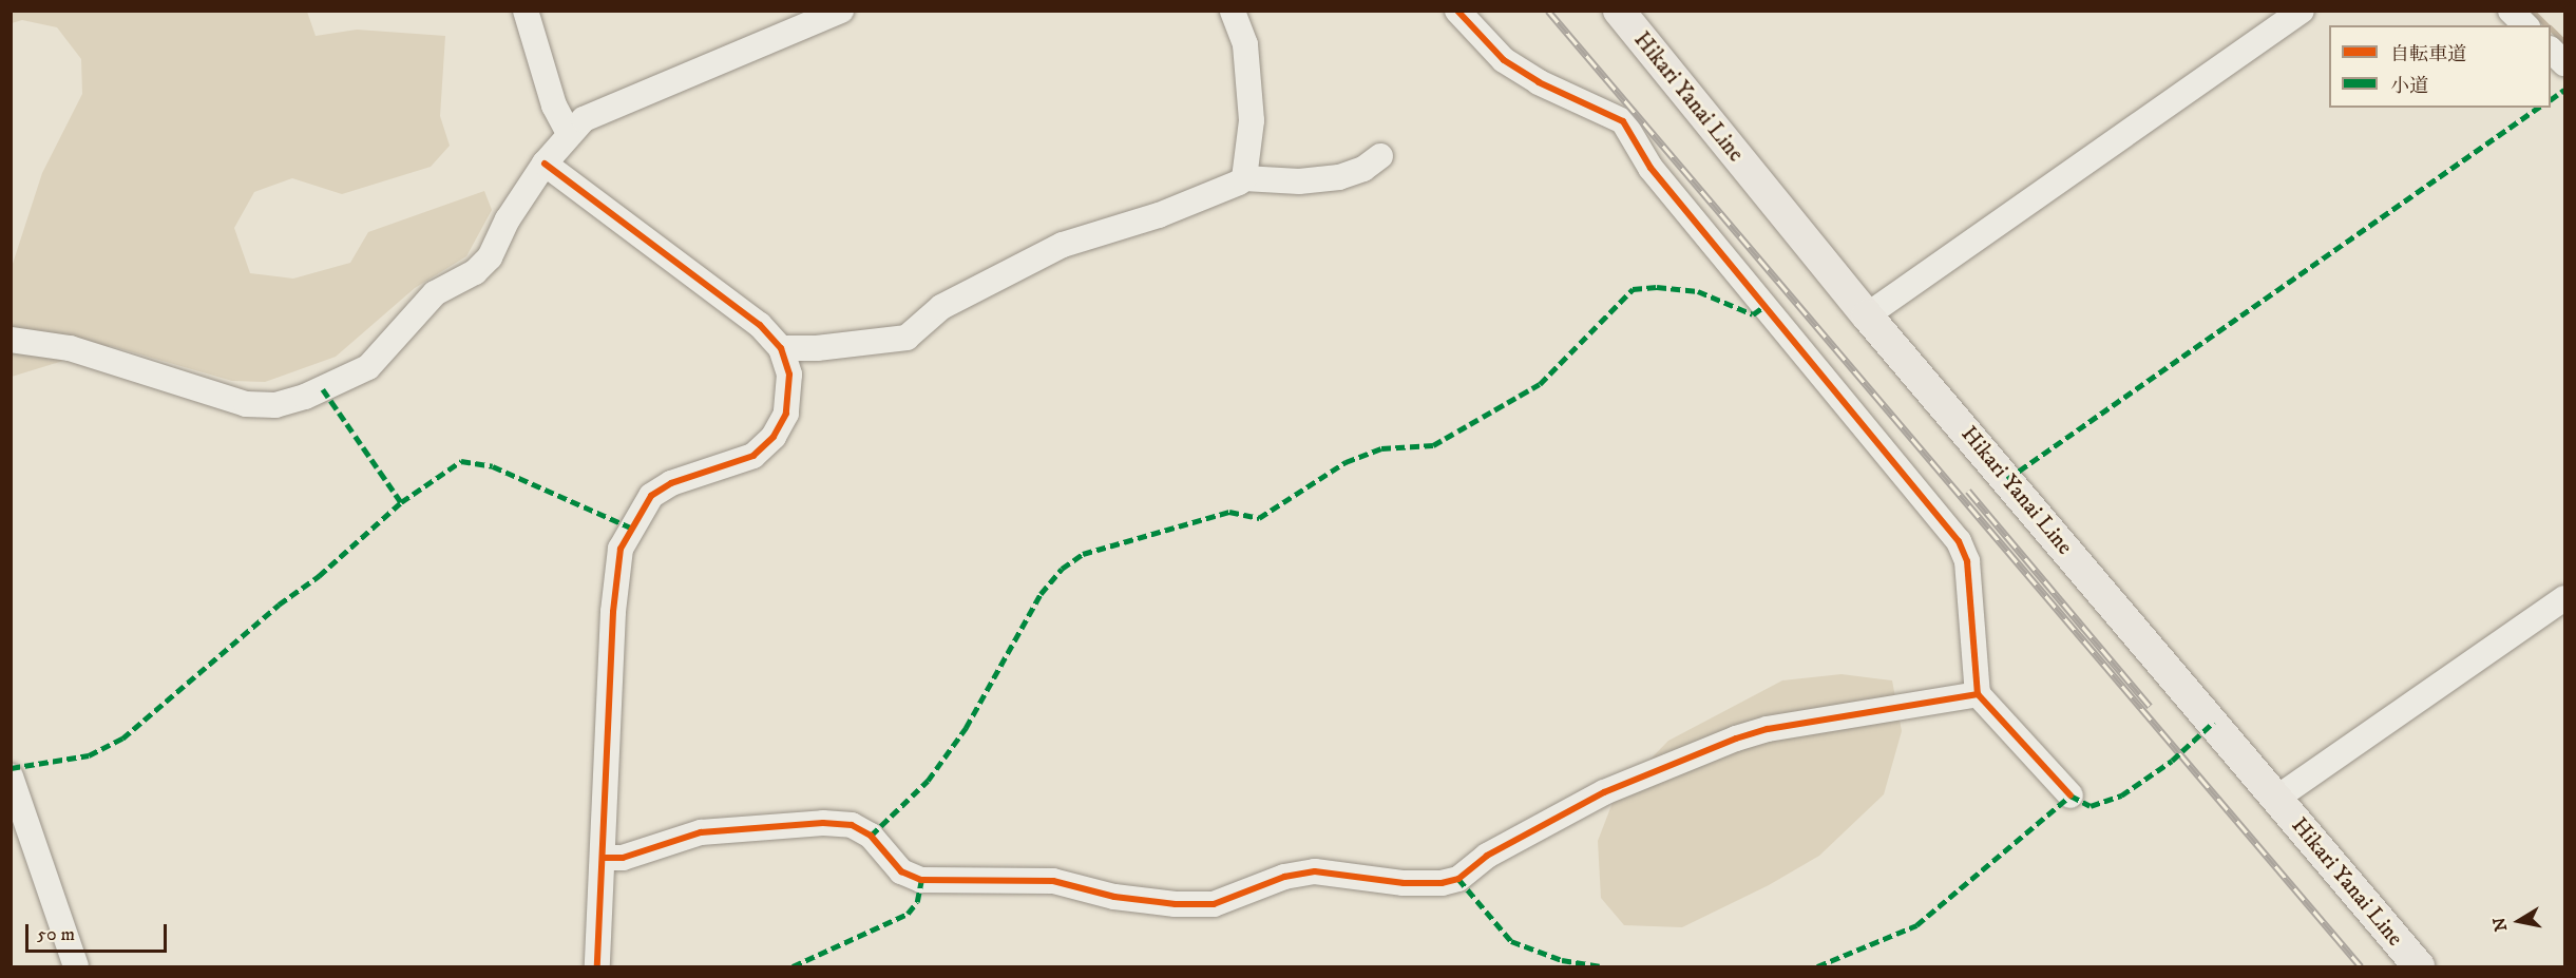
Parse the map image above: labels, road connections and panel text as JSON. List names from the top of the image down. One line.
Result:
{"streets":{"main road":["Hikari Yanai Line"]},"legend":["自転車道","小道"],"scale_bar":"50 m","north":"left"}
